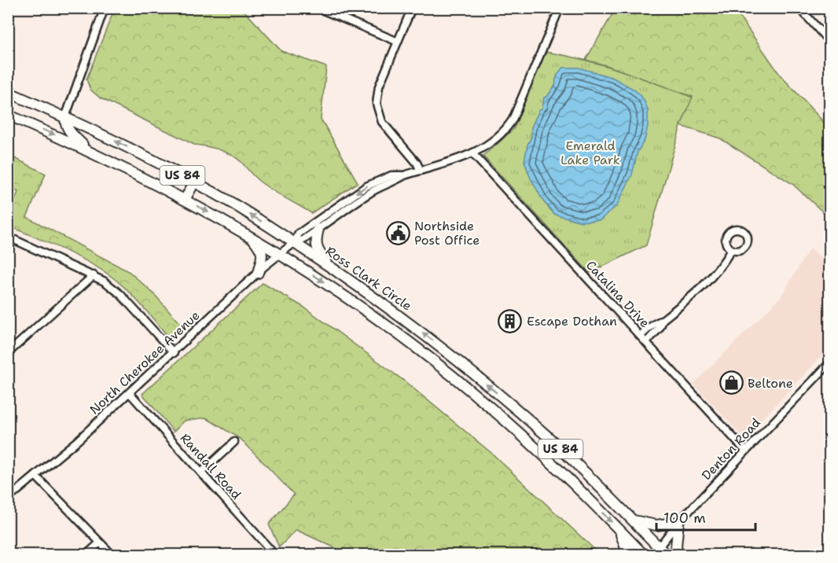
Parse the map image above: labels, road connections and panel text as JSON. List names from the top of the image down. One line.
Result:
{"streets":{"highway":["US 84","Ross Clark Circle"],"street":["Catalina Drive","North Cherokee Avenue","Denton Road","Randall Road"]},"crossings":[["US 84","North Cherokee Avenue"],["Ross Clark Circle","North Cherokee Avenue"],["Ross Clark Circle","Denton Road"],["Catalina Drive","North Cherokee Avenue"],["Catalina Drive","Denton Road"],["North Cherokee Avenue","Randall Road"]],"parks":["Emerald Lake Park"],"places":{"public building":["Northside Post Office"],"building":["Escape Dothan"],"shop":["Beltone"]},"scale_bar":"100 m"}
